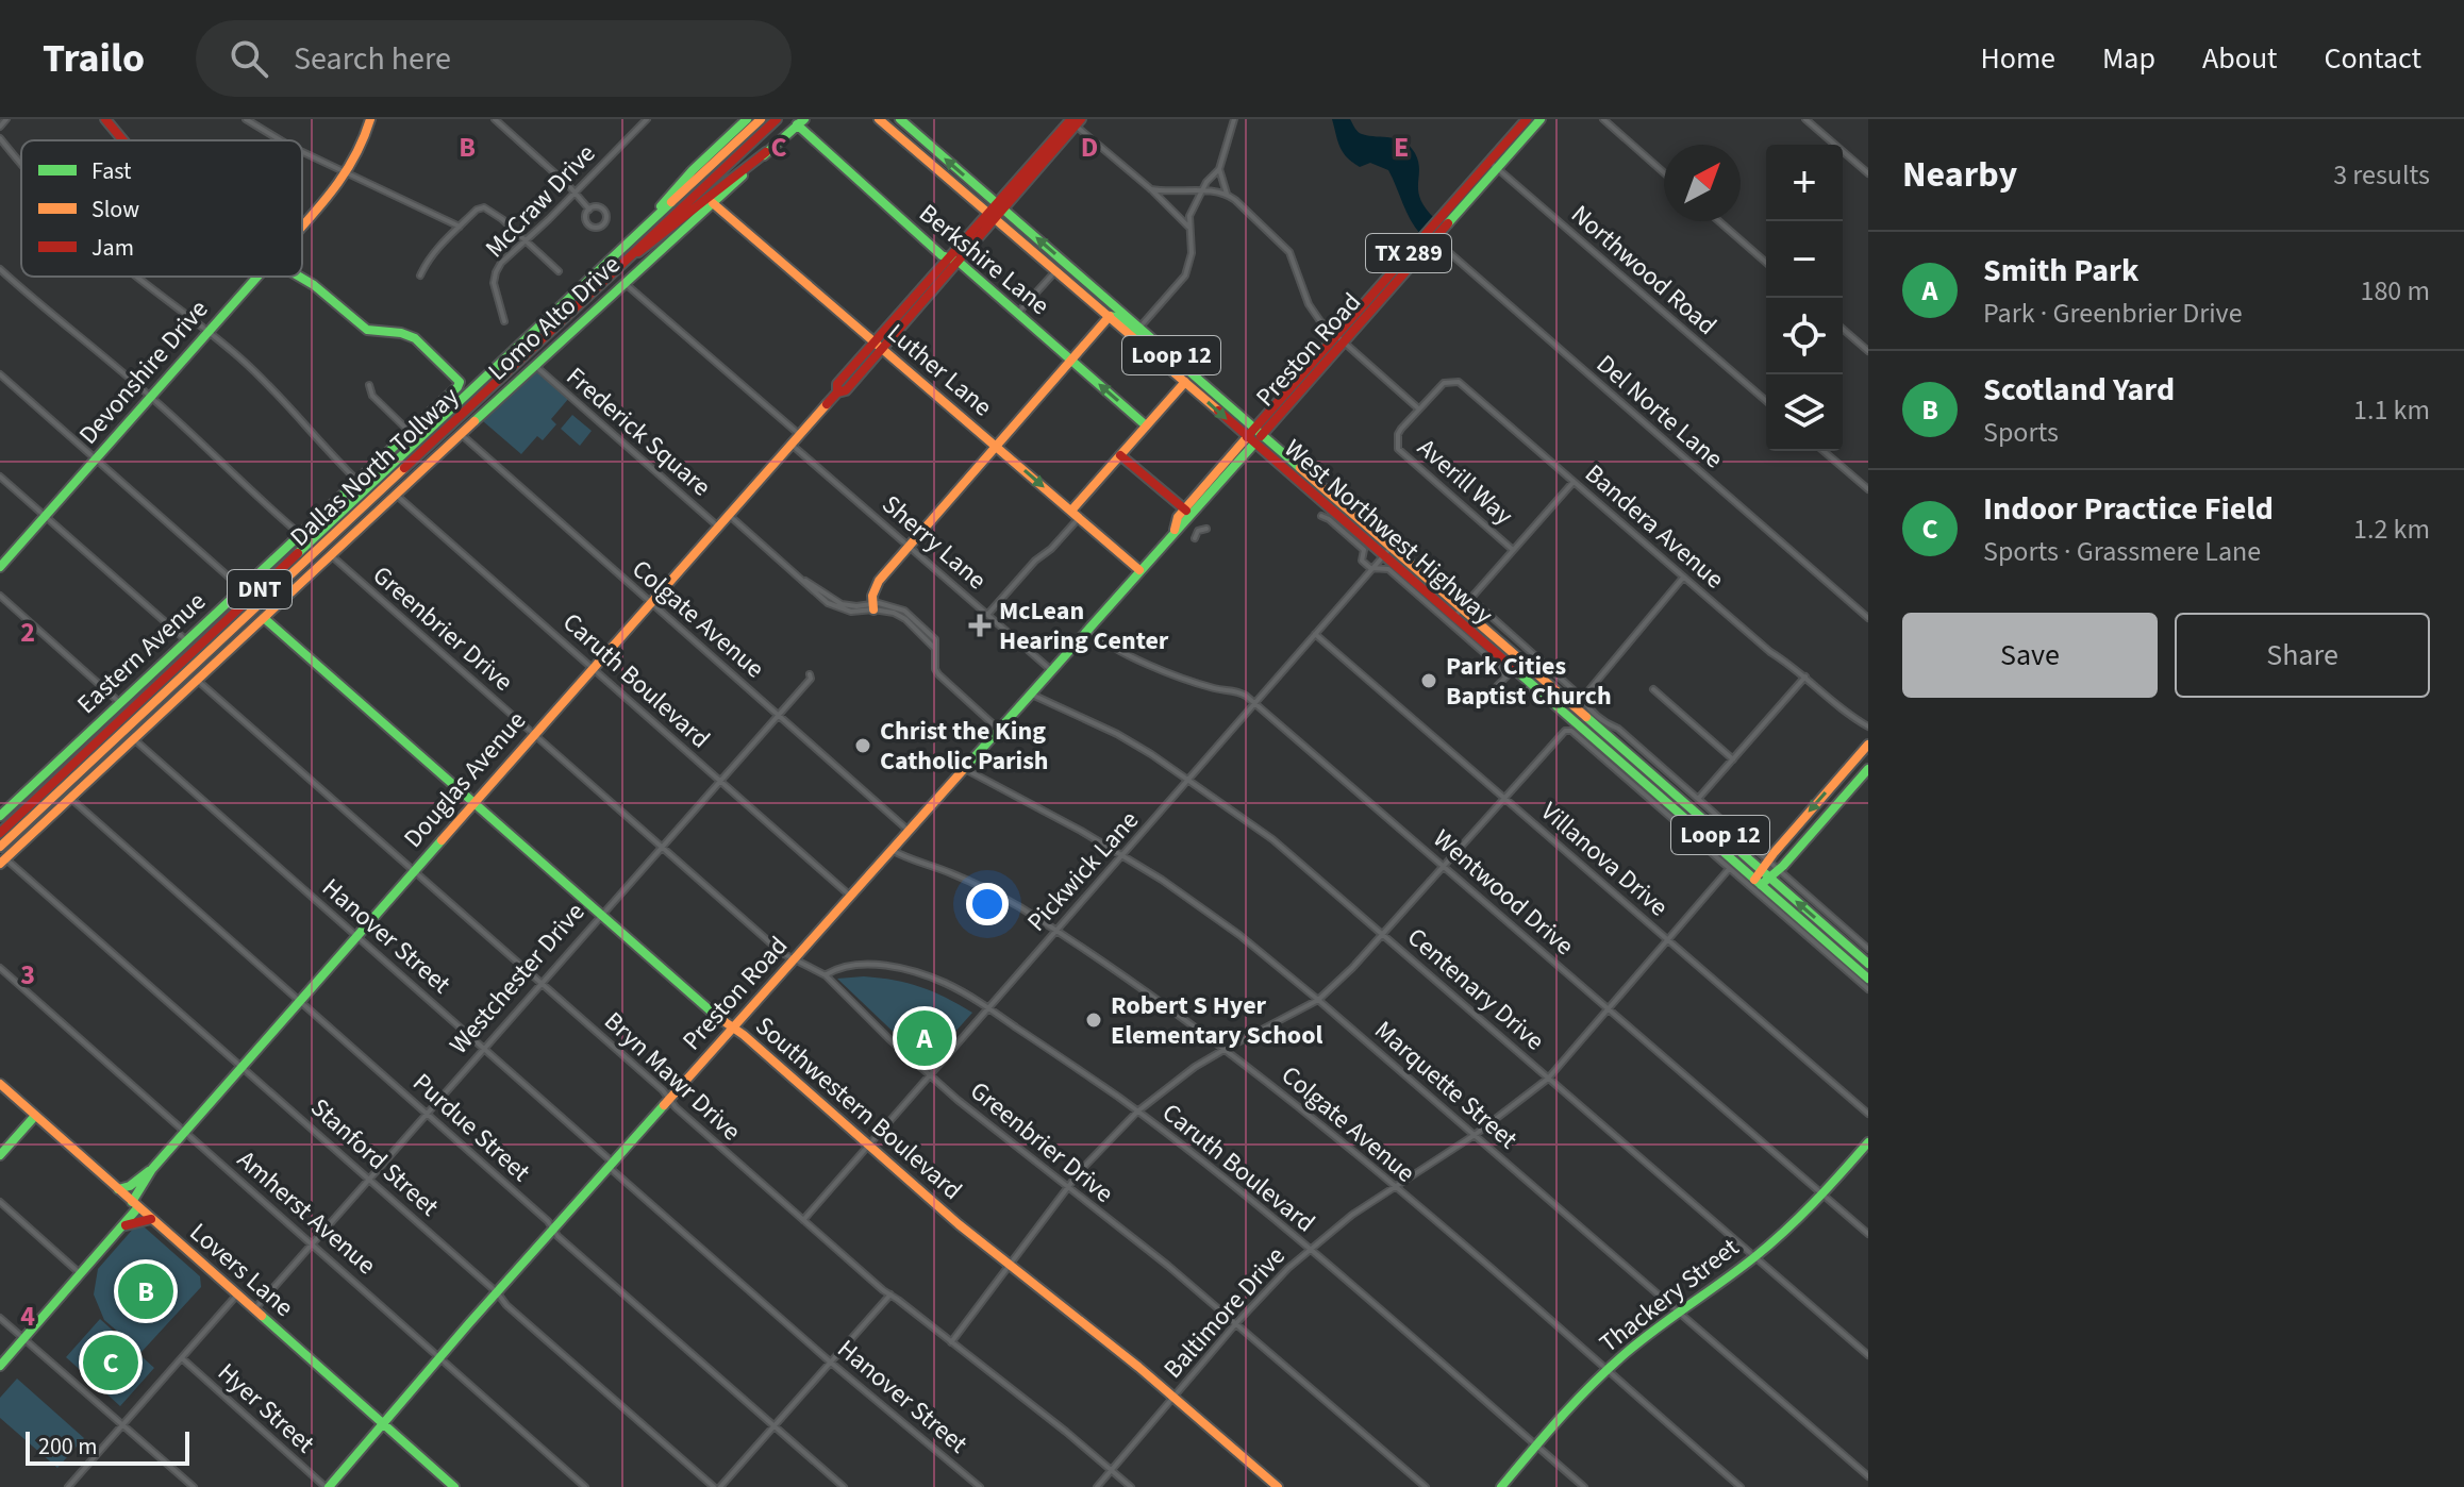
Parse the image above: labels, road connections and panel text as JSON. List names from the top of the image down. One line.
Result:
{"streets":{"main road":["TX 289","Berkshire Lane","Lomo Alto Drive","Preston Road","Loop 12","Luther Lane","Devonshire Drive","Dallas North Tollway","West Northwest Highway","DNT","Eastern Avenue","Douglas Avenue","Southwestern Boulevard","Lovers Lane","Thackery Street"],"street":["McCraw Drive","Northwood Road","Del Norte Lane","Frederick Square","Averill Way","Bandera Avenue","Sherry Lane","Colgate Avenue","Greenbrier Drive","Caruth Boulevard","Villanova Drive","Pickwick Lane","Wentwood Drive","Hanover Street","Westchester Drive","Centenary Drive","Bryn Mawr Drive","Marquette Street","Purdue Street","Stanford Street","Amherst Avenue","Baltimore Drive","Hyer Street"]},"crossings":[["Berkshire Lane","Lomo Alto Drive"],["Berkshire Lane","Douglas Avenue"],["Northwood Road","Preston Road"],["Lomo Alto Drive","Luther Lane"],["Lomo Alto Drive","Frederick Square"],["Lomo Alto Drive","Colgate Avenue"],["Lomo Alto Drive","Greenbrier Drive"],["Lomo Alto Drive","Caruth Boulevard"],["Lomo Alto Drive","Hanover Street"],["Lomo Alto Drive","Bryn Mawr Drive"],["Lomo Alto Drive","Southwestern Boulevard"],["Lomo Alto Drive","Purdue Street"],["Lomo Alto Drive","Stanford Street"],["Preston Road","Luther Lane"],["Preston Road","Del Norte Lane"],["Preston Road","Averill Way"],["Preston Road","West Northwest Highway"],["Preston Road","Sherry Lane"],["Preston Road","Colgate Avenue"],["Preston Road","Greenbrier Drive"],["Preston Road","Caruth Boulevard"],["Preston Road","Wentwood Drive"],["Preston Road","Hanover Street"],["Preston Road","Centenary Drive"],["Preston Road","Bryn Mawr Drive"],["Preston Road","Marquette Street"],["Preston Road","Southwestern Boulevard"],["Preston Road","Purdue Street"],["Preston Road","Stanford Street"],["Preston Road","Amherst Avenue"],["Preston Road","Lovers Lane"],["Preston Road","Hyer Street"],["Luther Lane","Douglas Avenue"],["Frederick Square","Douglas Avenue"],["Averill Way","Bandera Avenue"],["West Northwest Highway","Douglas Avenue"],["West Northwest Highway","Pickwick Lane"],["Sherry Lane","Douglas Avenue"],["Colgate Avenue","Douglas Avenue"],["Colgate Avenue","Pickwick Lane"],["Colgate Avenue","Westchester Drive"],["Colgate Avenue","Thackery Street"],["Colgate Avenue","Baltimore Drive"],["Greenbrier Drive","Caruth Boulevard"],["Greenbrier Drive","Douglas Avenue"],["Greenbrier Drive","Pickwick Lane"],["Greenbrier Drive","Westchester Drive"],["Greenbrier Drive","Baltimore Drive"],["Caruth Boulevard","Douglas Avenue"],["Caruth Boulevard","Pickwick Lane"],["Caruth Boulevard","Westchester Drive"],["Caruth Boulevard","Thackery Street"],["Caruth Boulevard","Baltimore Drive"],["Douglas Avenue","Hanover Street"],["Douglas Avenue","Bryn Mawr Drive"],["Douglas Avenue","Southwestern Boulevard"],["Douglas Avenue","Purdue Street"],["Douglas Avenue","Stanford Street"],["Douglas Avenue","Amherst Avenue"],["Douglas Avenue","Lovers Lane"],["Villanova Drive","Pickwick Lane"],["Villanova Drive","Baltimore Drive"],["Pickwick Lane","Wentwood Drive"],["Pickwick Lane","Centenary Drive"],["Pickwick Lane","Bryn Mawr Drive"],["Pickwick Lane","Marquette Street"],["Pickwick Lane","Southwestern Boulevard"],["Wentwood Drive","Thackery Street"],["Wentwood Drive","Baltimore Drive"],["Hanover Street","Westchester Drive"],["Westchester Drive","Bryn Mawr Drive"],["Westchester Drive","Southwestern Boulevard"],["Westchester Drive","Purdue Street"],["Westchester Drive","Stanford Street"],["Westchester Drive","Amherst Avenue"],["Westchester Drive","Lovers Lane"],["Centenary Drive","Thackery Street"],["Centenary Drive","Baltimore Drive"],["Bryn Mawr Drive","Baltimore Drive"],["Marquette Street","Thackery Street"],["Marquette Street","Baltimore Drive"],["Southwestern Boulevard","Baltimore Drive"]],"places":{"health":["McLean Hearing Center"],"other":["Park Cities Baptist Church","Christ the King Catholic Parish","Robert S Hyer Elementary School"]},"legend":["Fast","Slow","Jam"],"scale_bar":"200 m","north":"top right","page":{"header":"Trailo","search":"Search here","nav":["Home","Map","About","Contact"],"heading":["Nearby","3 results"],"map_buttons":["+","−"],"list":[{"mark":"A","name":"Smith Park","note":"Park · Greenbrier Drive","value":"180 m"},{"mark":"B","name":"Scotland Yard","note":"Sports","value":"1.1 km"},{"mark":"C","name":"Indoor Practice Field","note":"Sports · Grassmere Lane","value":"1.2 km"}],"buttons":["Save","Share"],"pins":["A","B","C"],"scale":"200 m"},"grid":{"columns":["B","C","D","E"],"rows":["2","3","4"]}}
